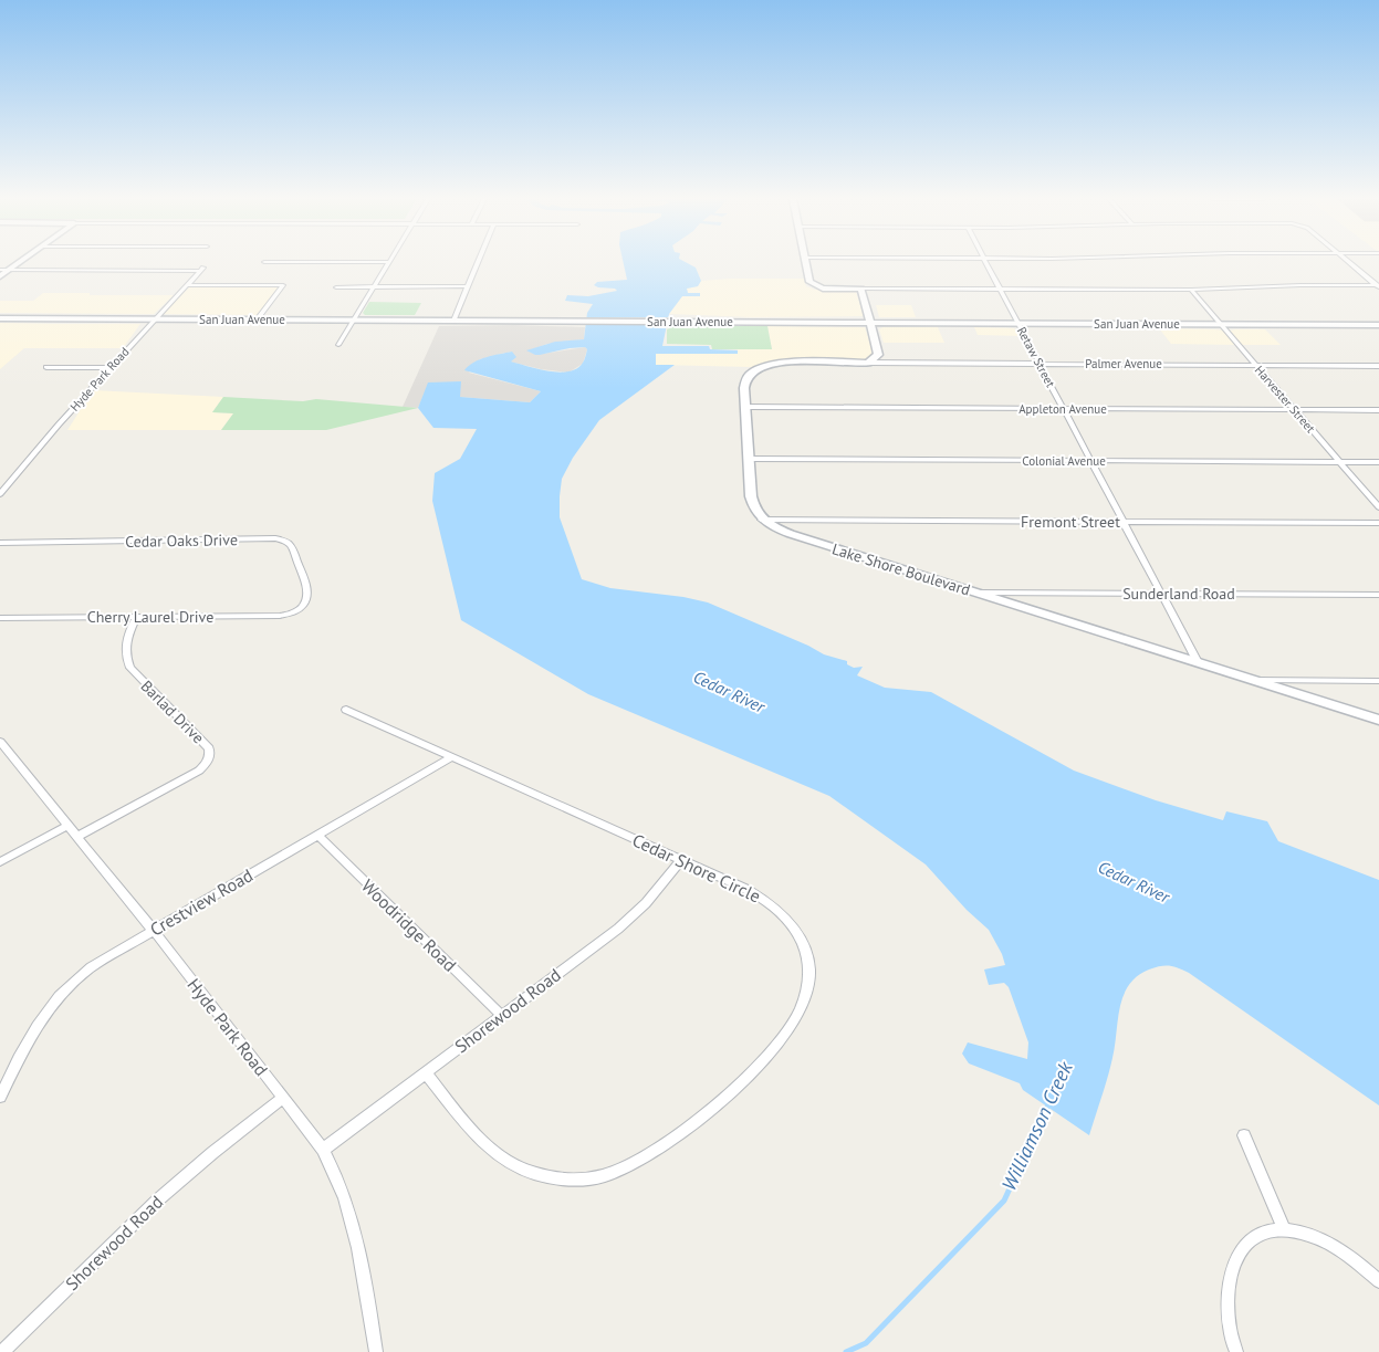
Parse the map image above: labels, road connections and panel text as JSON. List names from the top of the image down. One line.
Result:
{"streets":{"street":["San Juan Avenue","Retaw Street","Palmer Avenue","Hyde Park Road","Harvester Street","Appleton Avenue","Colonial Avenue","Fremont Street","Cedar Oaks Drive","Lake Shore Boulevard","Sunderland Road","Cherry Laurel Drive","Barlad Drive","Cedar Shore Circle","Crestview Road","Woodridge Road","Shorewood Road"]},"crossings":[["San Juan Avenue","Retaw Street"],["San Juan Avenue","Hyde Park Road"],["San Juan Avenue","Harvester Street"],["Retaw Street","Palmer Avenue"],["Retaw Street","Appleton Avenue"],["Retaw Street","Colonial Avenue"],["Retaw Street","Fremont Street"],["Retaw Street","Lake Shore Boulevard"],["Retaw Street","Sunderland Road"],["Palmer Avenue","Harvester Street"],["Hyde Park Road","Barlad Drive"],["Hyde Park Road","Crestview Road"],["Hyde Park Road","Shorewood Road"],["Harvester Street","Appleton Avenue"],["Harvester Street","Colonial Avenue"],["Fremont Street","Lake Shore Boulevard"],["Cedar Oaks Drive","Cherry Laurel Drive"],["Lake Shore Boulevard","Sunderland Road"],["Cherry Laurel Drive","Barlad Drive"],["Cedar Shore Circle","Crestview Road"],["Cedar Shore Circle","Shorewood Road"],["Crestview Road","Woodridge Road"],["Woodridge Road","Shorewood Road"]],"water":["Cedar River","Williamson Creek"]}
